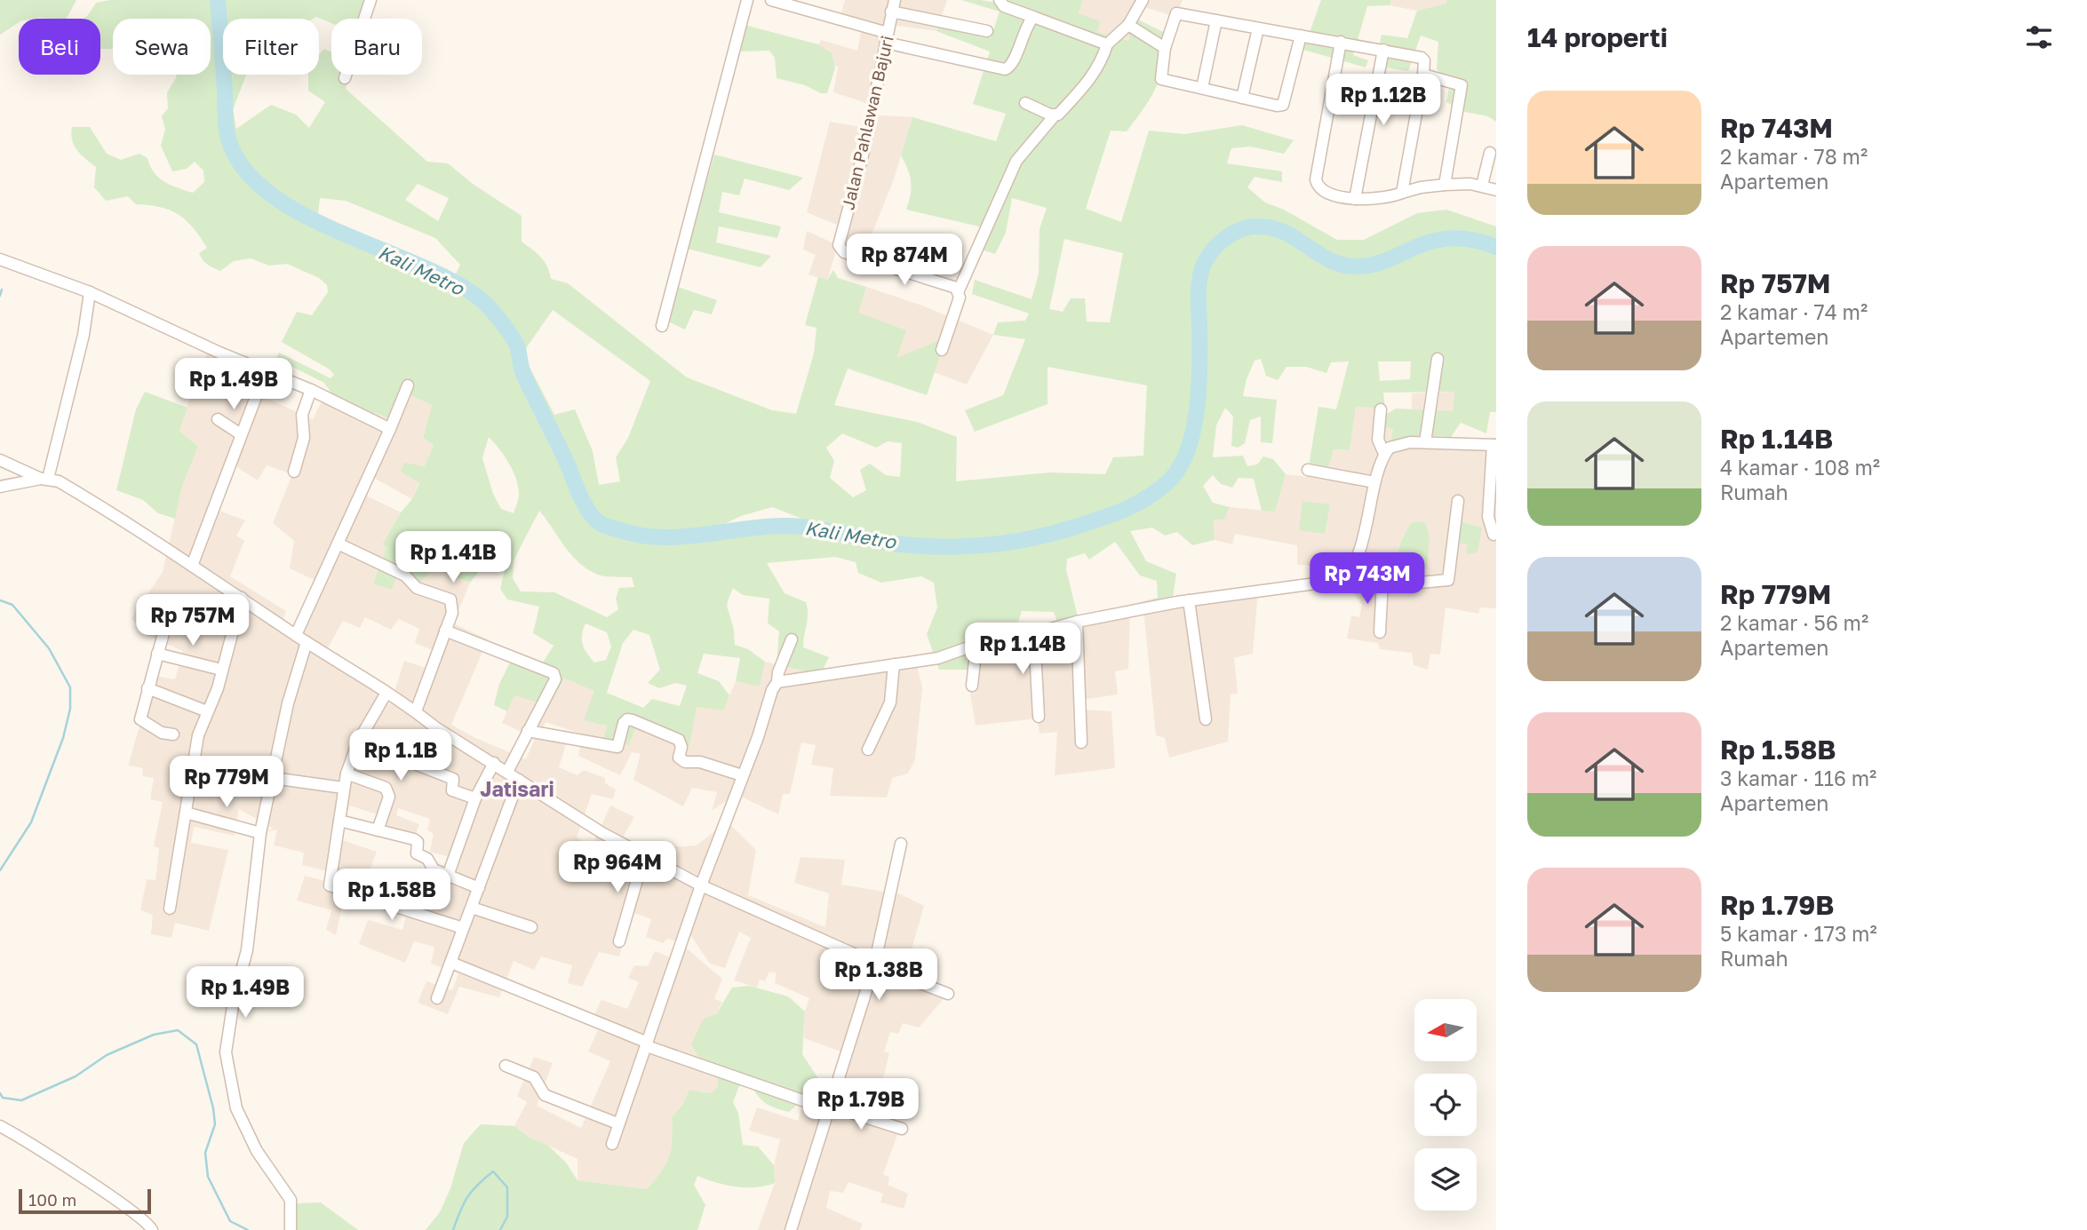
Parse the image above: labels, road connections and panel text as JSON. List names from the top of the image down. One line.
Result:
{"streets":{"street":["Jalan Pahlawan Bajuri"]},"districts":["Jatisari"],"water":["Kali Metro"],"scale_bar":"100 m","north":"left","page":{"heading":"14 properti","chip":["Beli","Sewa","Filter","Baru"],"price":["Rp 1.12B","Rp 874M","Rp 1.49B","Rp 1.41B","Rp 743M","Rp 757M","Rp 1.14B","Rp 1.1B","Rp 779M","Rp 964M","Rp 1.58B","Rp 1.38B","Rp 1.49B","Rp 1.79B"],"list":[{"name":"Rp 743M","note":"2 kamar · 78 m² · Apartemen"},{"name":"Rp 757M","note":"2 kamar · 74 m² · Apartemen"},{"name":"Rp 1.14B","note":"4 kamar · 108 m² · Rumah"},{"name":"Rp 779M","note":"2 kamar · 56 m² · Apartemen"},{"name":"Rp 1.58B","note":"3 kamar · 116 m² · Apartemen"},{"name":"Rp 1.79B","note":"5 kamar · 173 m² · Rumah"}],"scale":"100 m"}}
